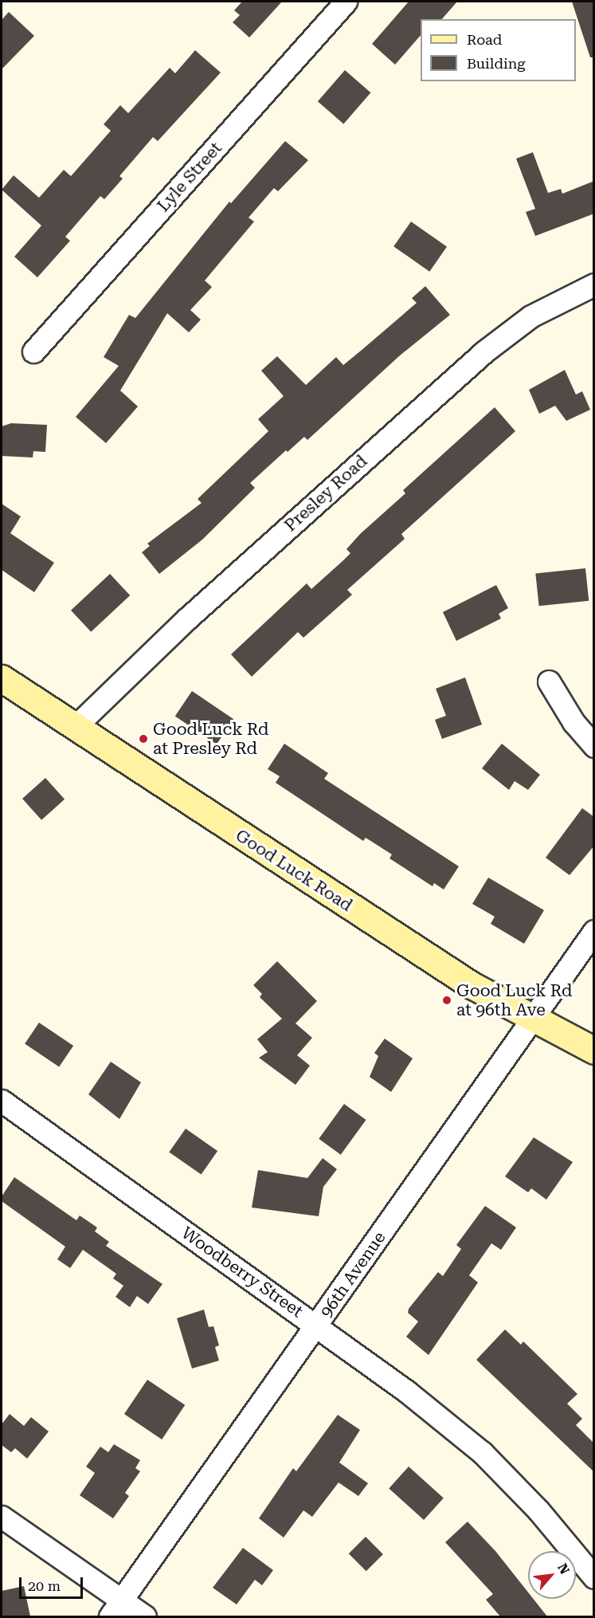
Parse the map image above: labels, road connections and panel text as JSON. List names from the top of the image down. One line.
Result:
{"streets":{"main road":["Good Luck Road"],"street":["Lyle Street","Presley Road","Woodberry Street","96th Avenue"]},"crossings":[["Presley Road","Good Luck Road"],["Good Luck Road","96th Avenue"],["Woodberry Street","96th Avenue"]],"places":["Good Luck Rd at Presley Rd","Good Luck Rd at 96th Ave"],"legend":["Road","Building"],"scale_bar":"20 m","north":"top right"}
